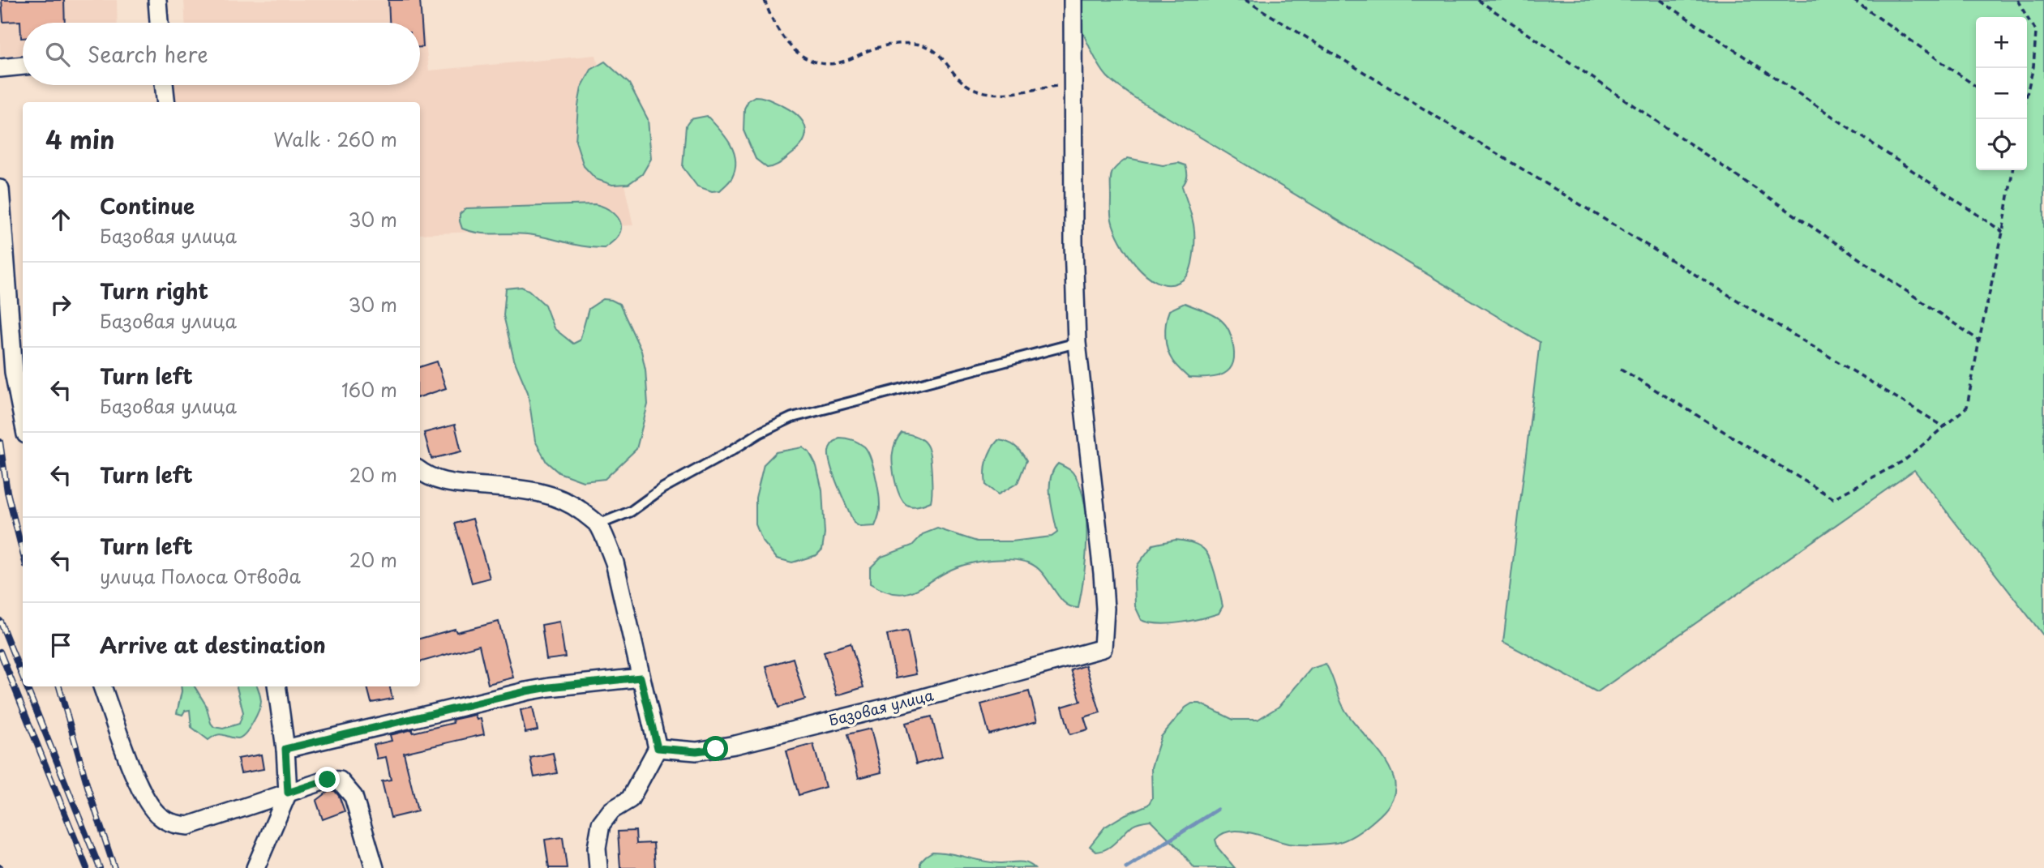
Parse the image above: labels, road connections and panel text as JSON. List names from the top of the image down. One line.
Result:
{"streets":{"street":["Базовая улица"]},"page":{"map_buttons":["+","−"],"search":"Search here","heading":["4 min","Walk · 260 m"],"list":[["Continue","Базовая улица","30 m"],["Turn right","Базовая улица","30 m"],["Turn left","Базовая улица","160 m"],["Turn left","20 m"],["Turn left","улица Полоса Отвода","20 m"],"Arrive at destination"]}}
